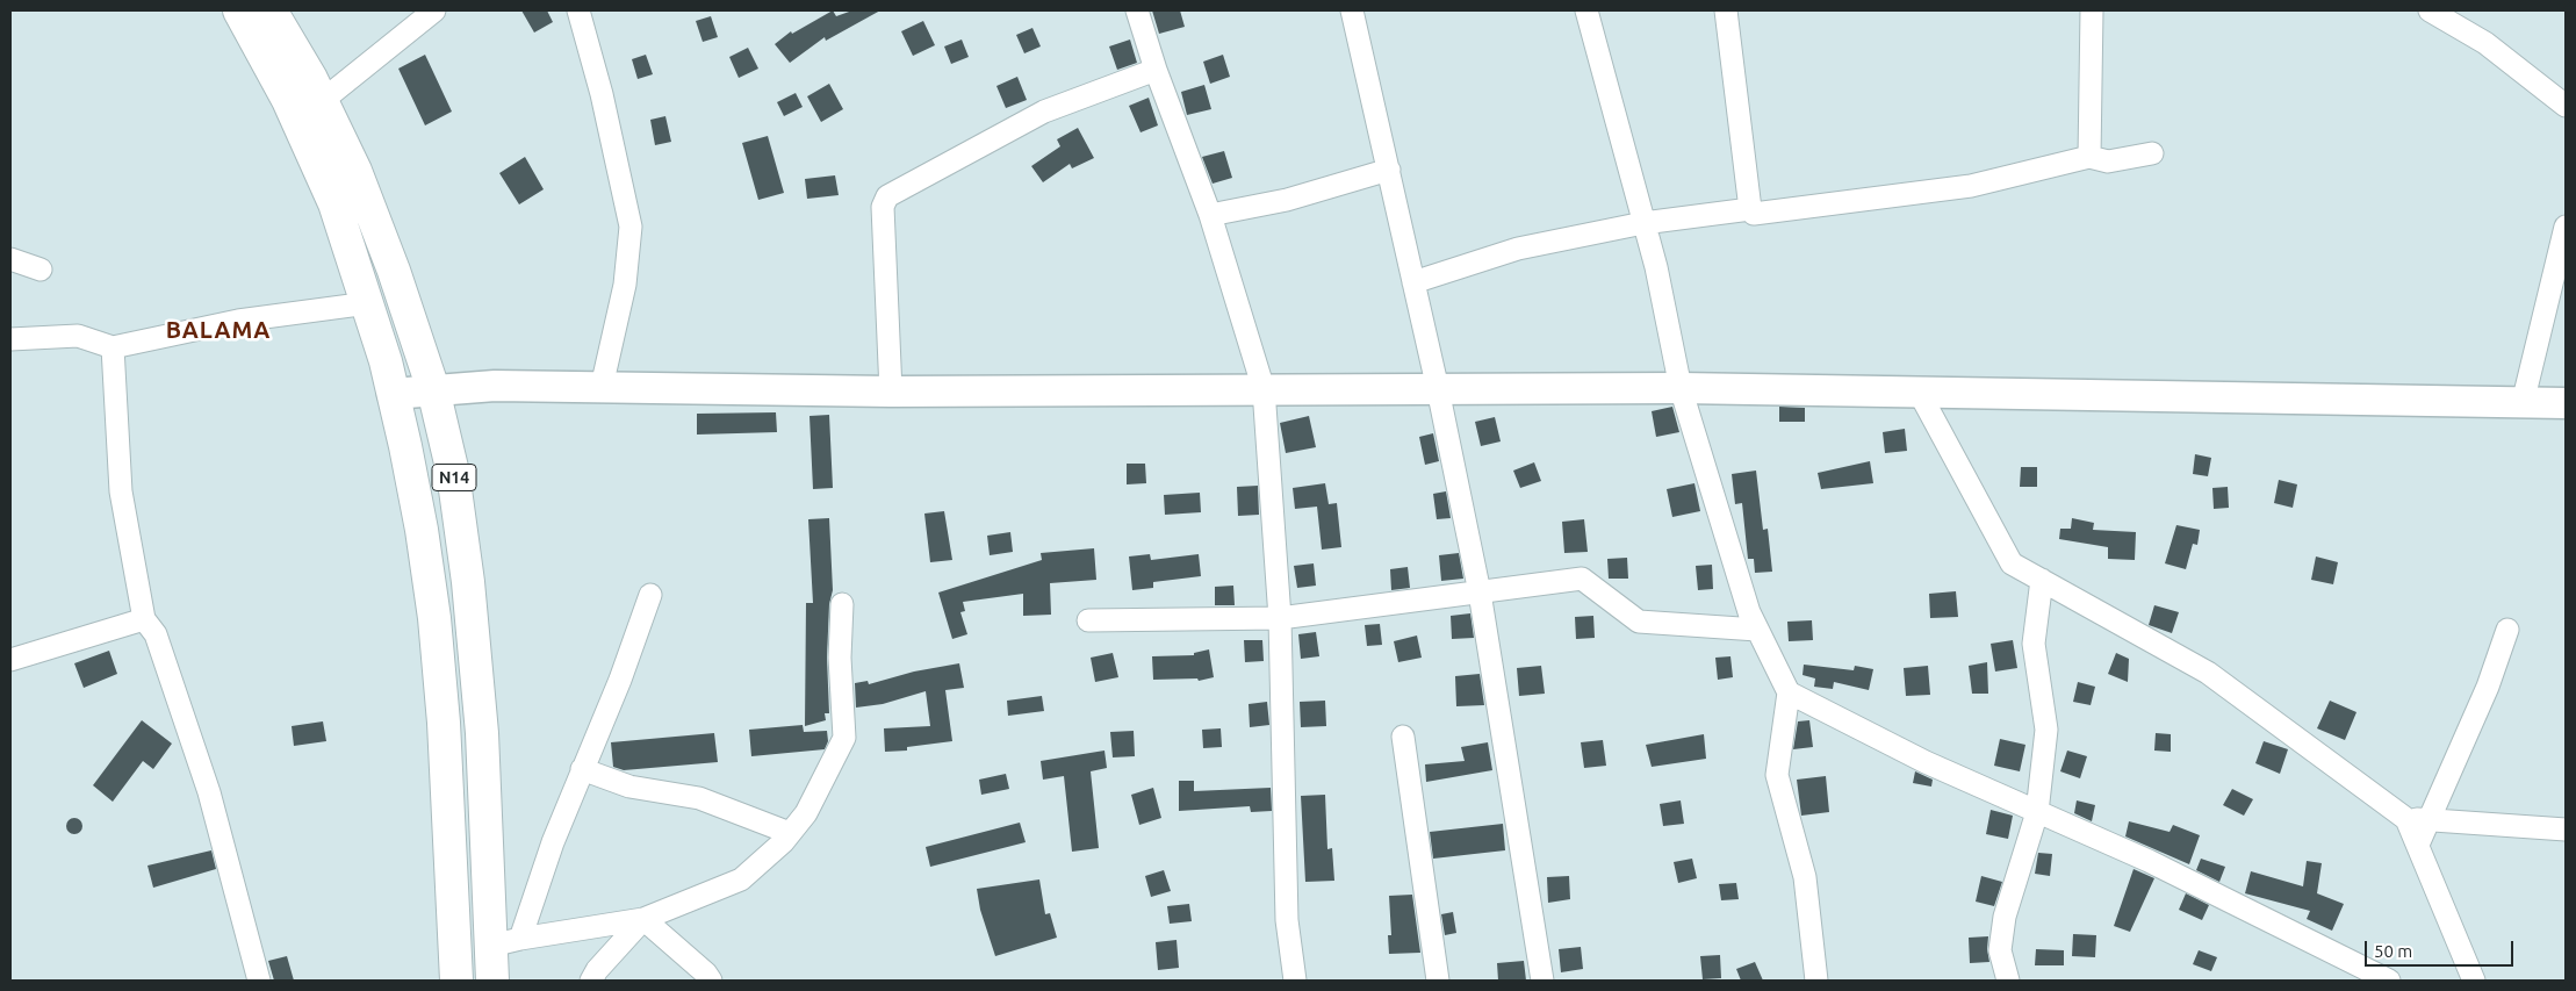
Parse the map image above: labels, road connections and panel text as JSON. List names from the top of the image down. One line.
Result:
{"streets":{"main road":["N14"]},"districts":["BALAMA"],"scale_bar":"50 m"}
